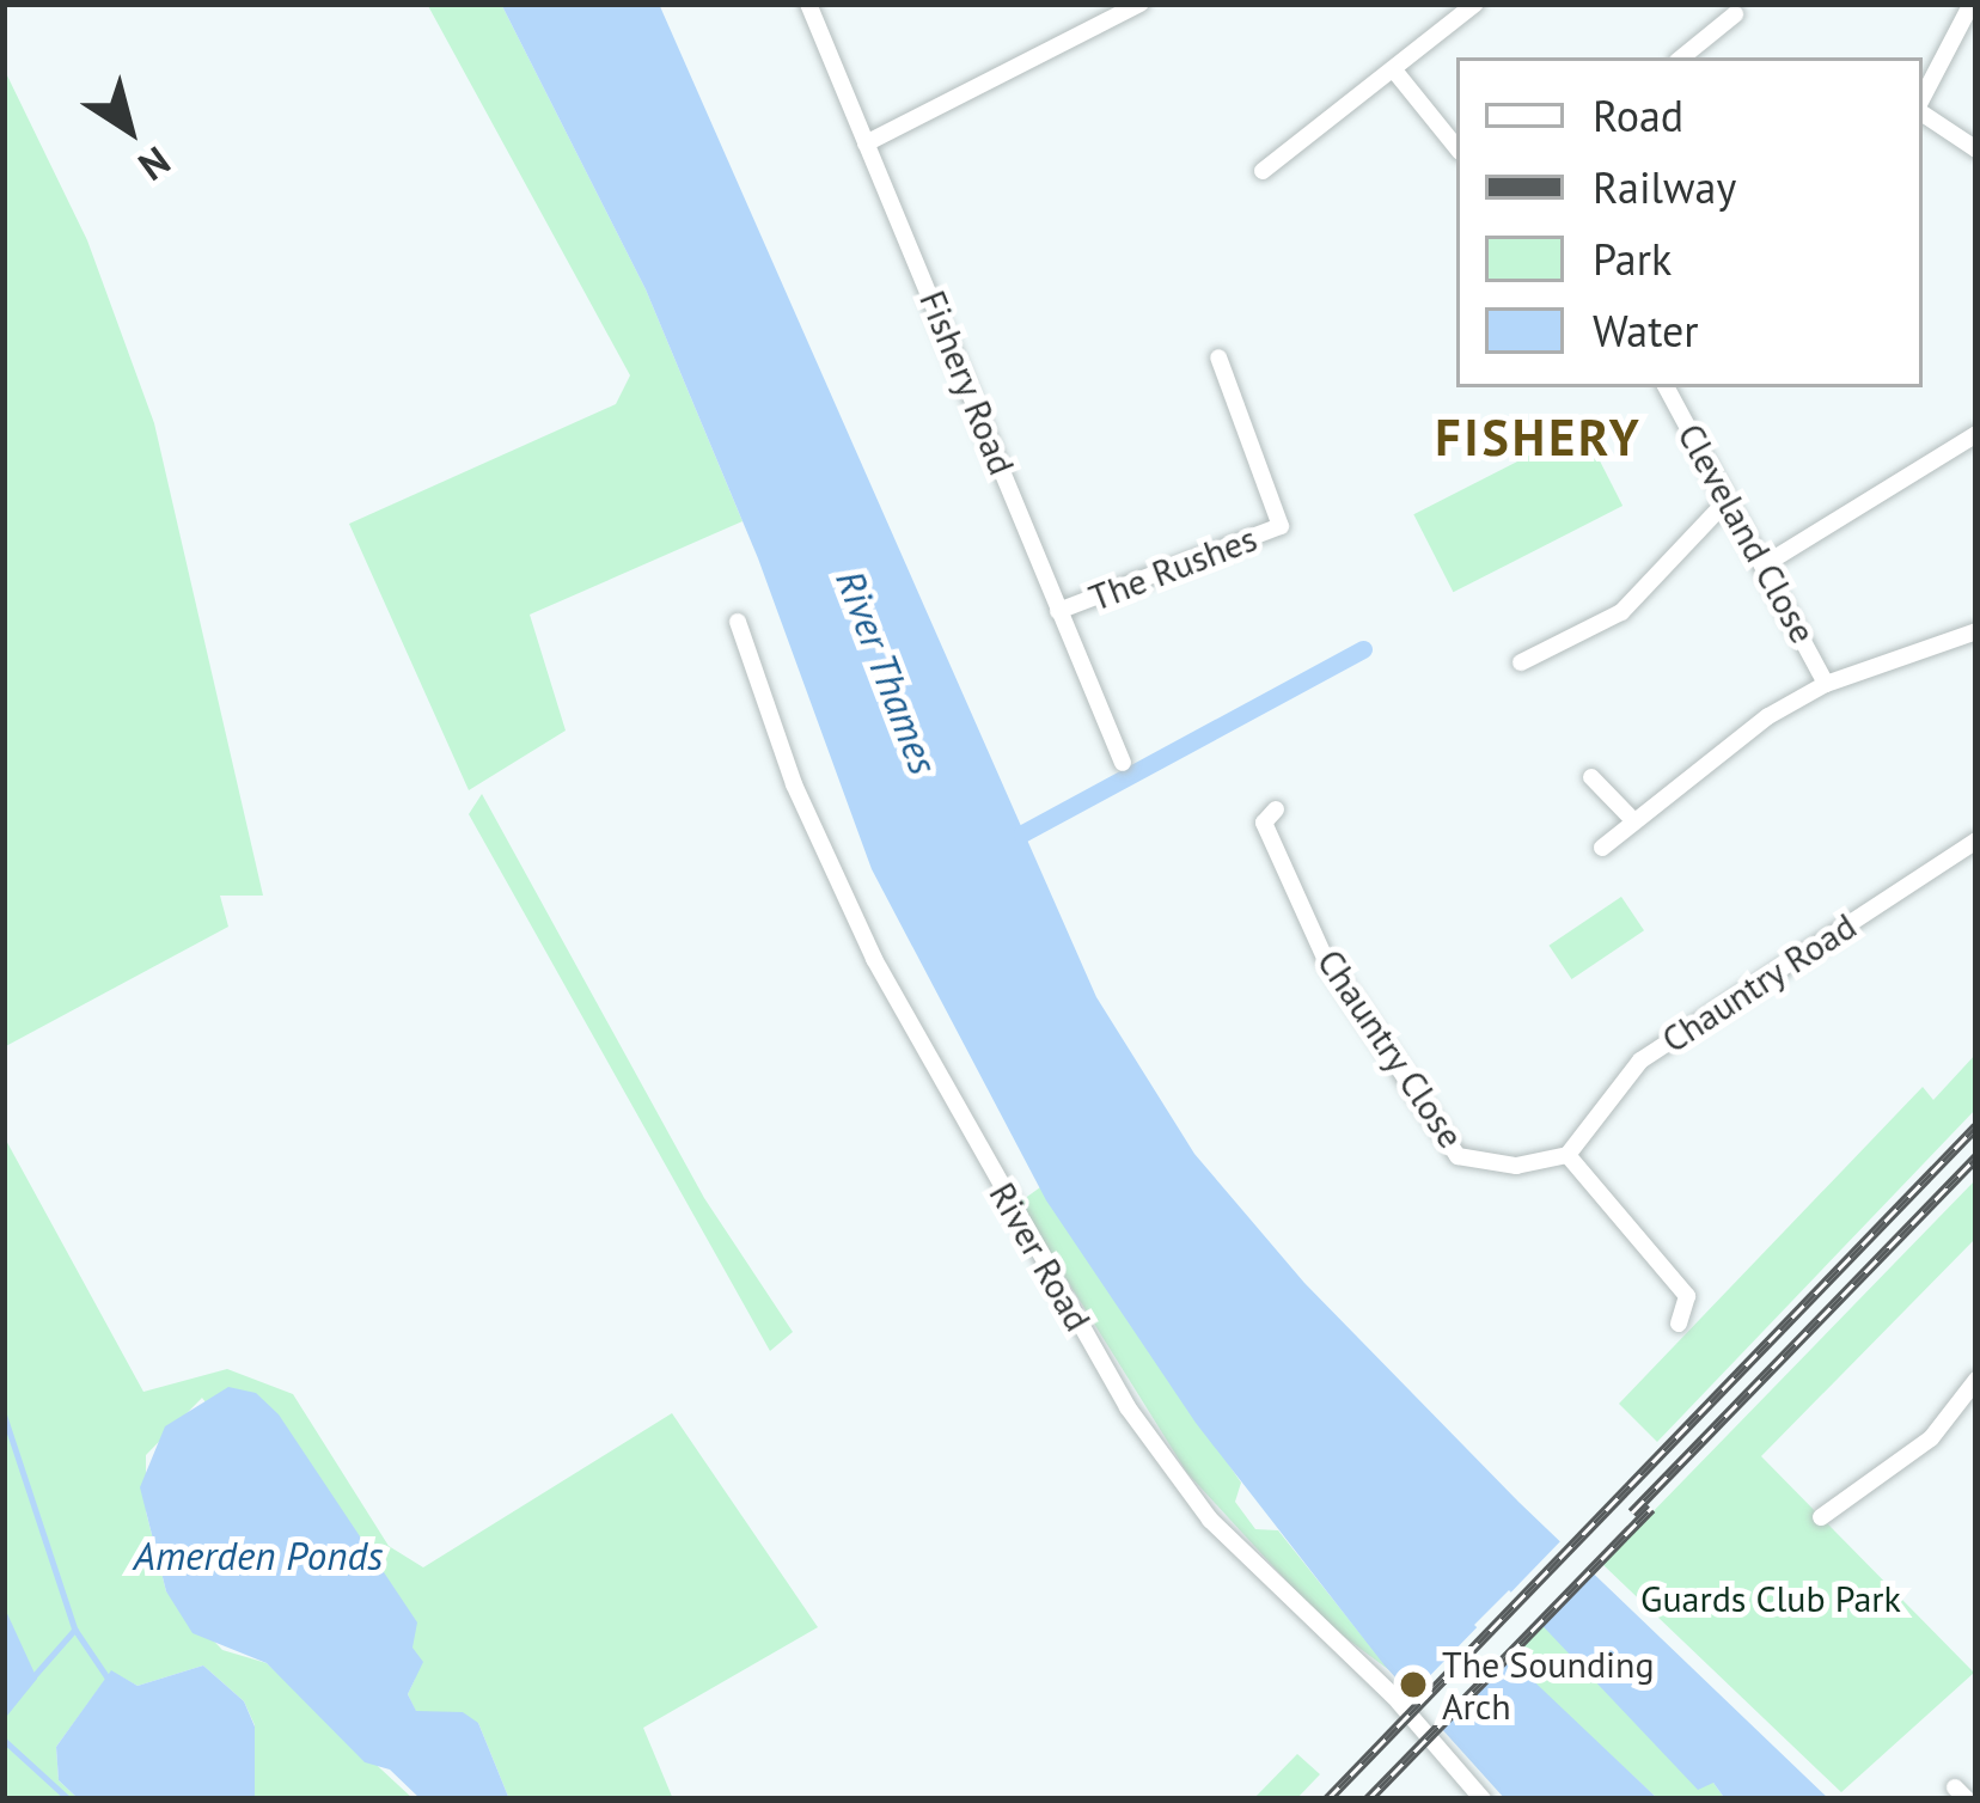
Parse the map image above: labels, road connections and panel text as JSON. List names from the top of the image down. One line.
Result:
{"streets":{"street":["Fishery Road","Cleveland Close","The Rushes","Chauntry Road","Chauntry Close","River Road"]},"crossings":[["Fishery Road","The Rushes"],["Chauntry Road","Chauntry Close"]],"districts":["FISHERY"],"water":["River Thames","Amerden Ponds"],"parks":["Guards Club Park"],"places":["The Sounding Arch"],"legend":["Road","Railway","Park","Water"],"north":"bottom right"}
